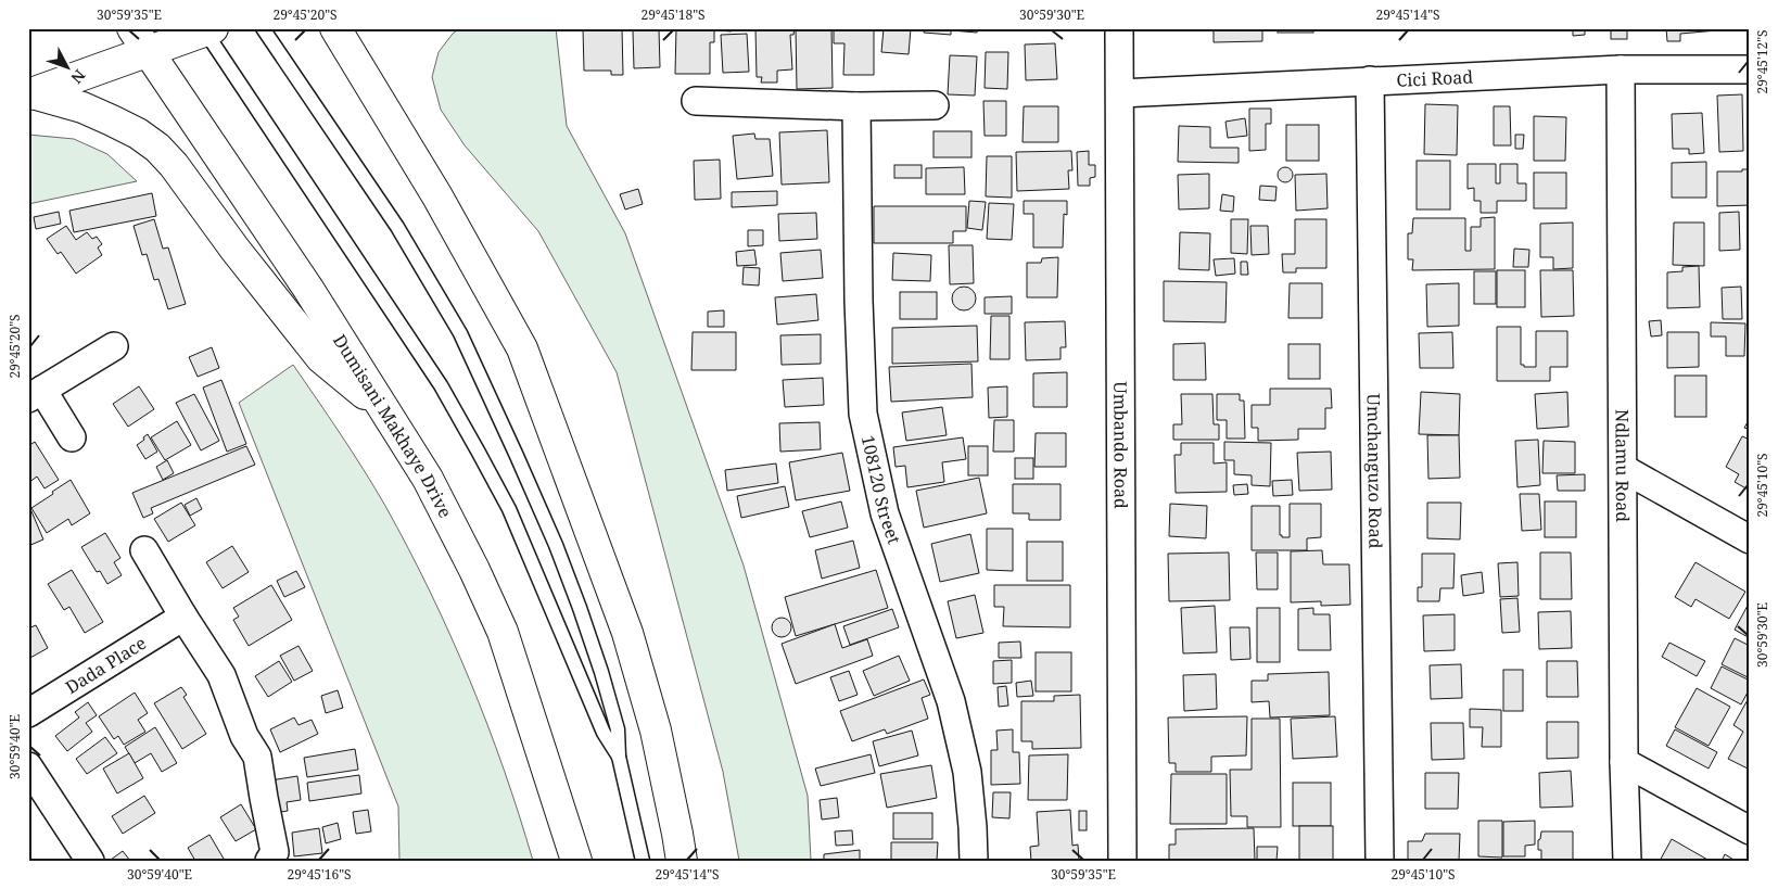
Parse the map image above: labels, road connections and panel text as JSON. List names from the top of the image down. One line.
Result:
{"streets":{"main road":["Dumisani Makhaye Drive"],"street":["Cici Road","Umbando Road","Ndlamu Road","Umchanguzo Road","108120 Street","Dada Place"]},"crossings":[["Cici Road","Umbando Road"],["Cici Road","Ndlamu Road"],["Cici Road","Umchanguzo Road"]],"north":"bottom right","coordinates":["30°59'35\"E","29°45'20\"S","29°45'18\"S","30°59'30\"E","29°45'14\"S","29°45'12\"S","29°45'10\"S","30°59'40\"E","29°45'16\"S"]}
